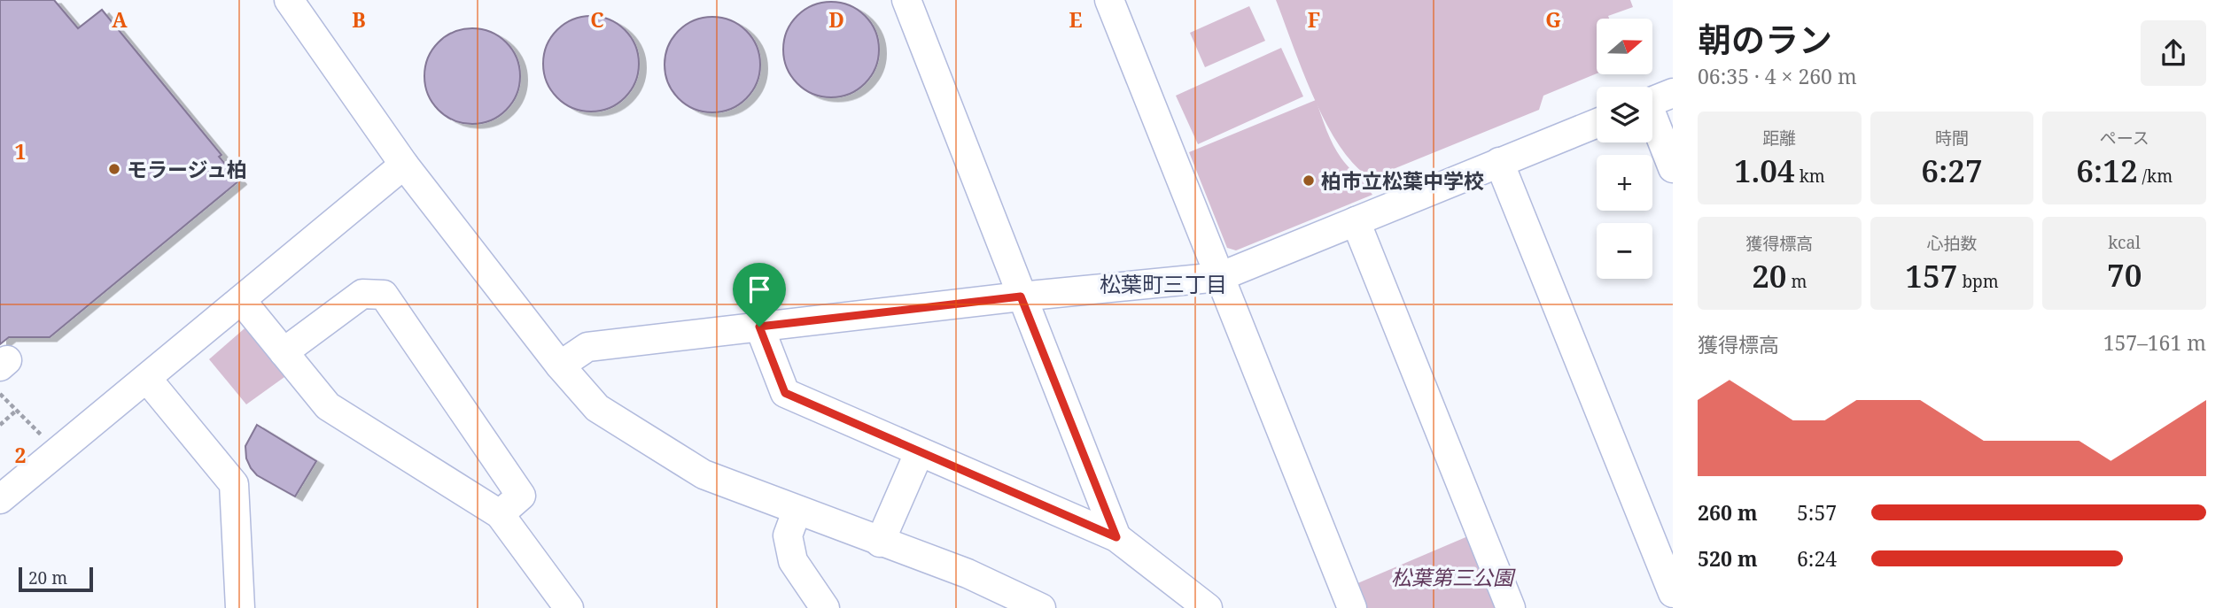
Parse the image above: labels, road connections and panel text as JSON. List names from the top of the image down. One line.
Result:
{"districts":["松葉町三丁目"],"parks":["松葉第三公園"],"places":["モラージュ柏","柏市立松葉中学校"],"scale_bar":"20 m","north":"right","page":{"heading":["朝のラン","06:35 · 4 × 260 m"],"map_buttons":["+","−"],"stats":[["距離","1.04 km"],["時間","6:27"],["ペース","6:12 /km"],["獲得標高","20 m"],["心拍数","157 bpm"],["kcal","70"]],"chart":["獲得標高","157–161 m"],"list":[{"name":"260 m","note":"5:57"},{"name":"520 m","note":"6:24"}],"scale":"20 m"},"grid":{"columns":["A","B","C","D","E","F","G"],"rows":["1","2"]}}
